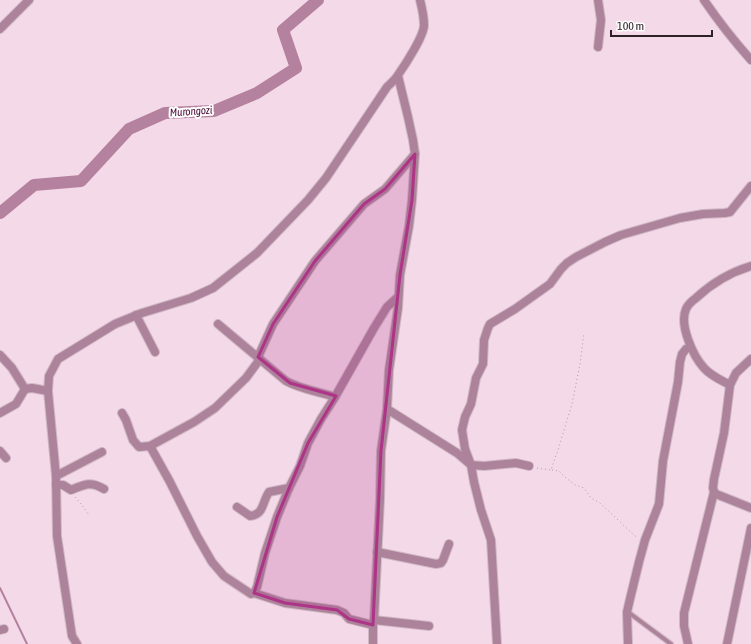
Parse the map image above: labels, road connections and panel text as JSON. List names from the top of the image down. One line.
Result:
{"water":["Murongozi"],"scale_bar":"100 m"}
